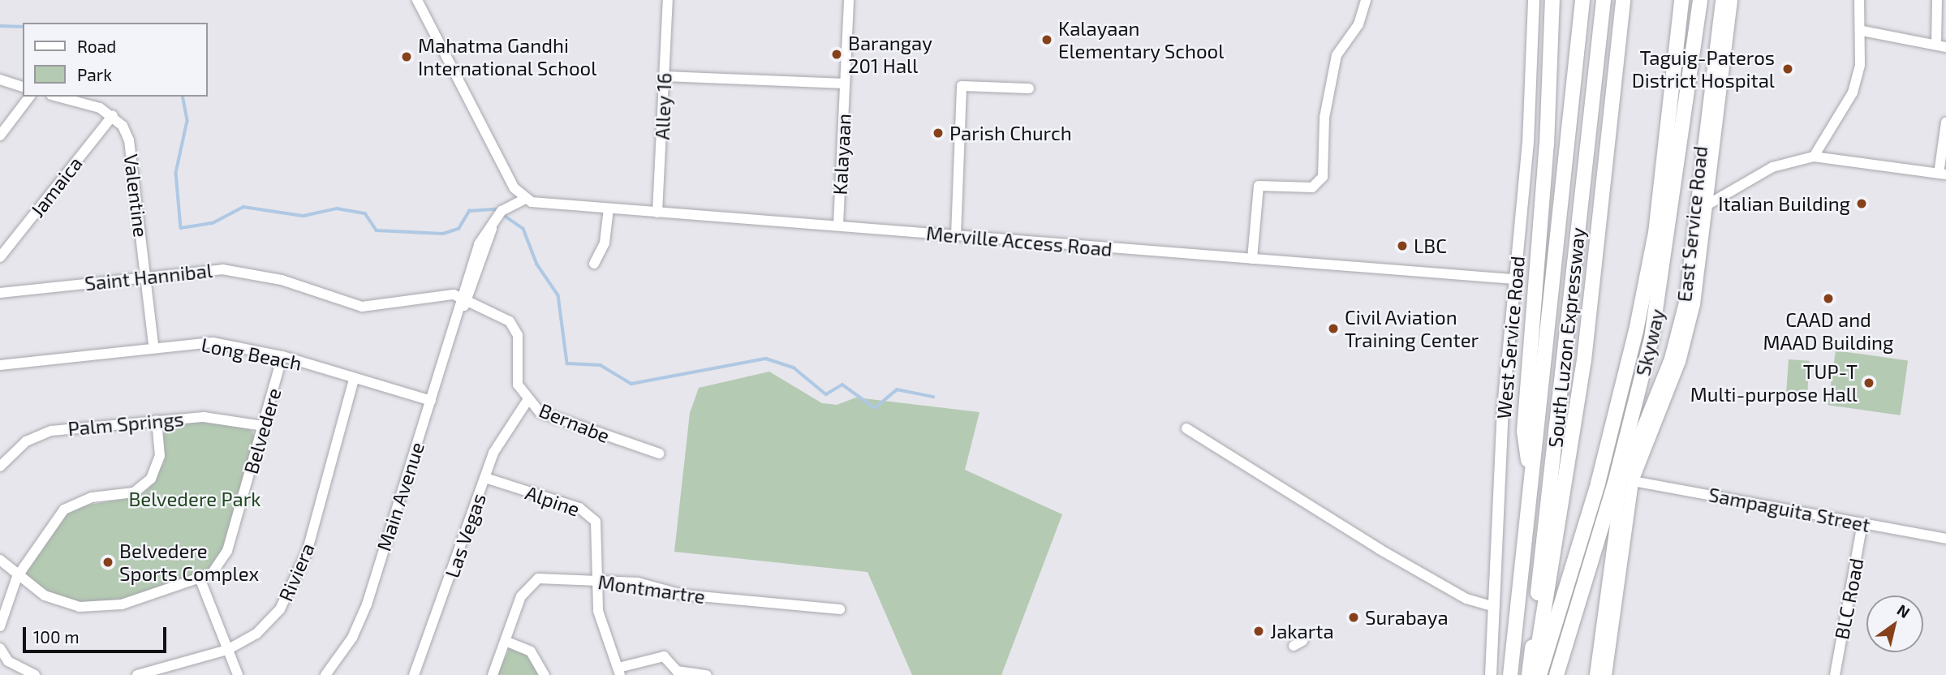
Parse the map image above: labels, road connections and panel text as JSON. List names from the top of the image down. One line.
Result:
{"streets":{"highway":["South Luzon Expressway","Skyway"],"main road":["East Service Road","West Service Road"],"street":["Alley 16","Kalayaan","Jamaica","Valentine","Merville Access Road","Saint Hannibal","Long Beach","Bernabe","Palm Springs","Belvedere","Main Avenue","Alpine","Sampaguita Street","Las Vegas","Riviera","Montmartre","BLC Road"]},"crossings":[["Alley 16","Merville Access Road"],["Kalayaan","Merville Access Road"],["Jamaica","Valentine"],["Valentine","Saint Hannibal"],["Valentine","Long Beach"],["East Service Road","Sampaguita Street"],["Merville Access Road","West Service Road"],["Merville Access Road","Main Avenue"],["Saint Hannibal","Bernabe"],["Saint Hannibal","Main Avenue"],["Long Beach","Belvedere"],["Long Beach","Main Avenue"],["Long Beach","Riviera"],["Bernabe","Main Avenue"],["Bernabe","Las Vegas"],["Palm Springs","Belvedere"],["Alpine","Las Vegas"],["Alpine","Montmartre"],["Sampaguita Street","BLC Road"]],"parks":["Belvedere Park"],"places":["Kalayaan Elementary School","Barangay 201 Hall","Mahatma Gandhi International School","Taguig-Pateros District Hospital","Parish Church","Italian Building","LBC","CAAD and MAAD Building","Civil Aviation Training Center","TUP-T Multi-purpose Hall","Belvedere Sports Complex","Surabaya","Jakarta"],"legend":["Road","Park"],"scale_bar":"100 m","north":"top right"}
